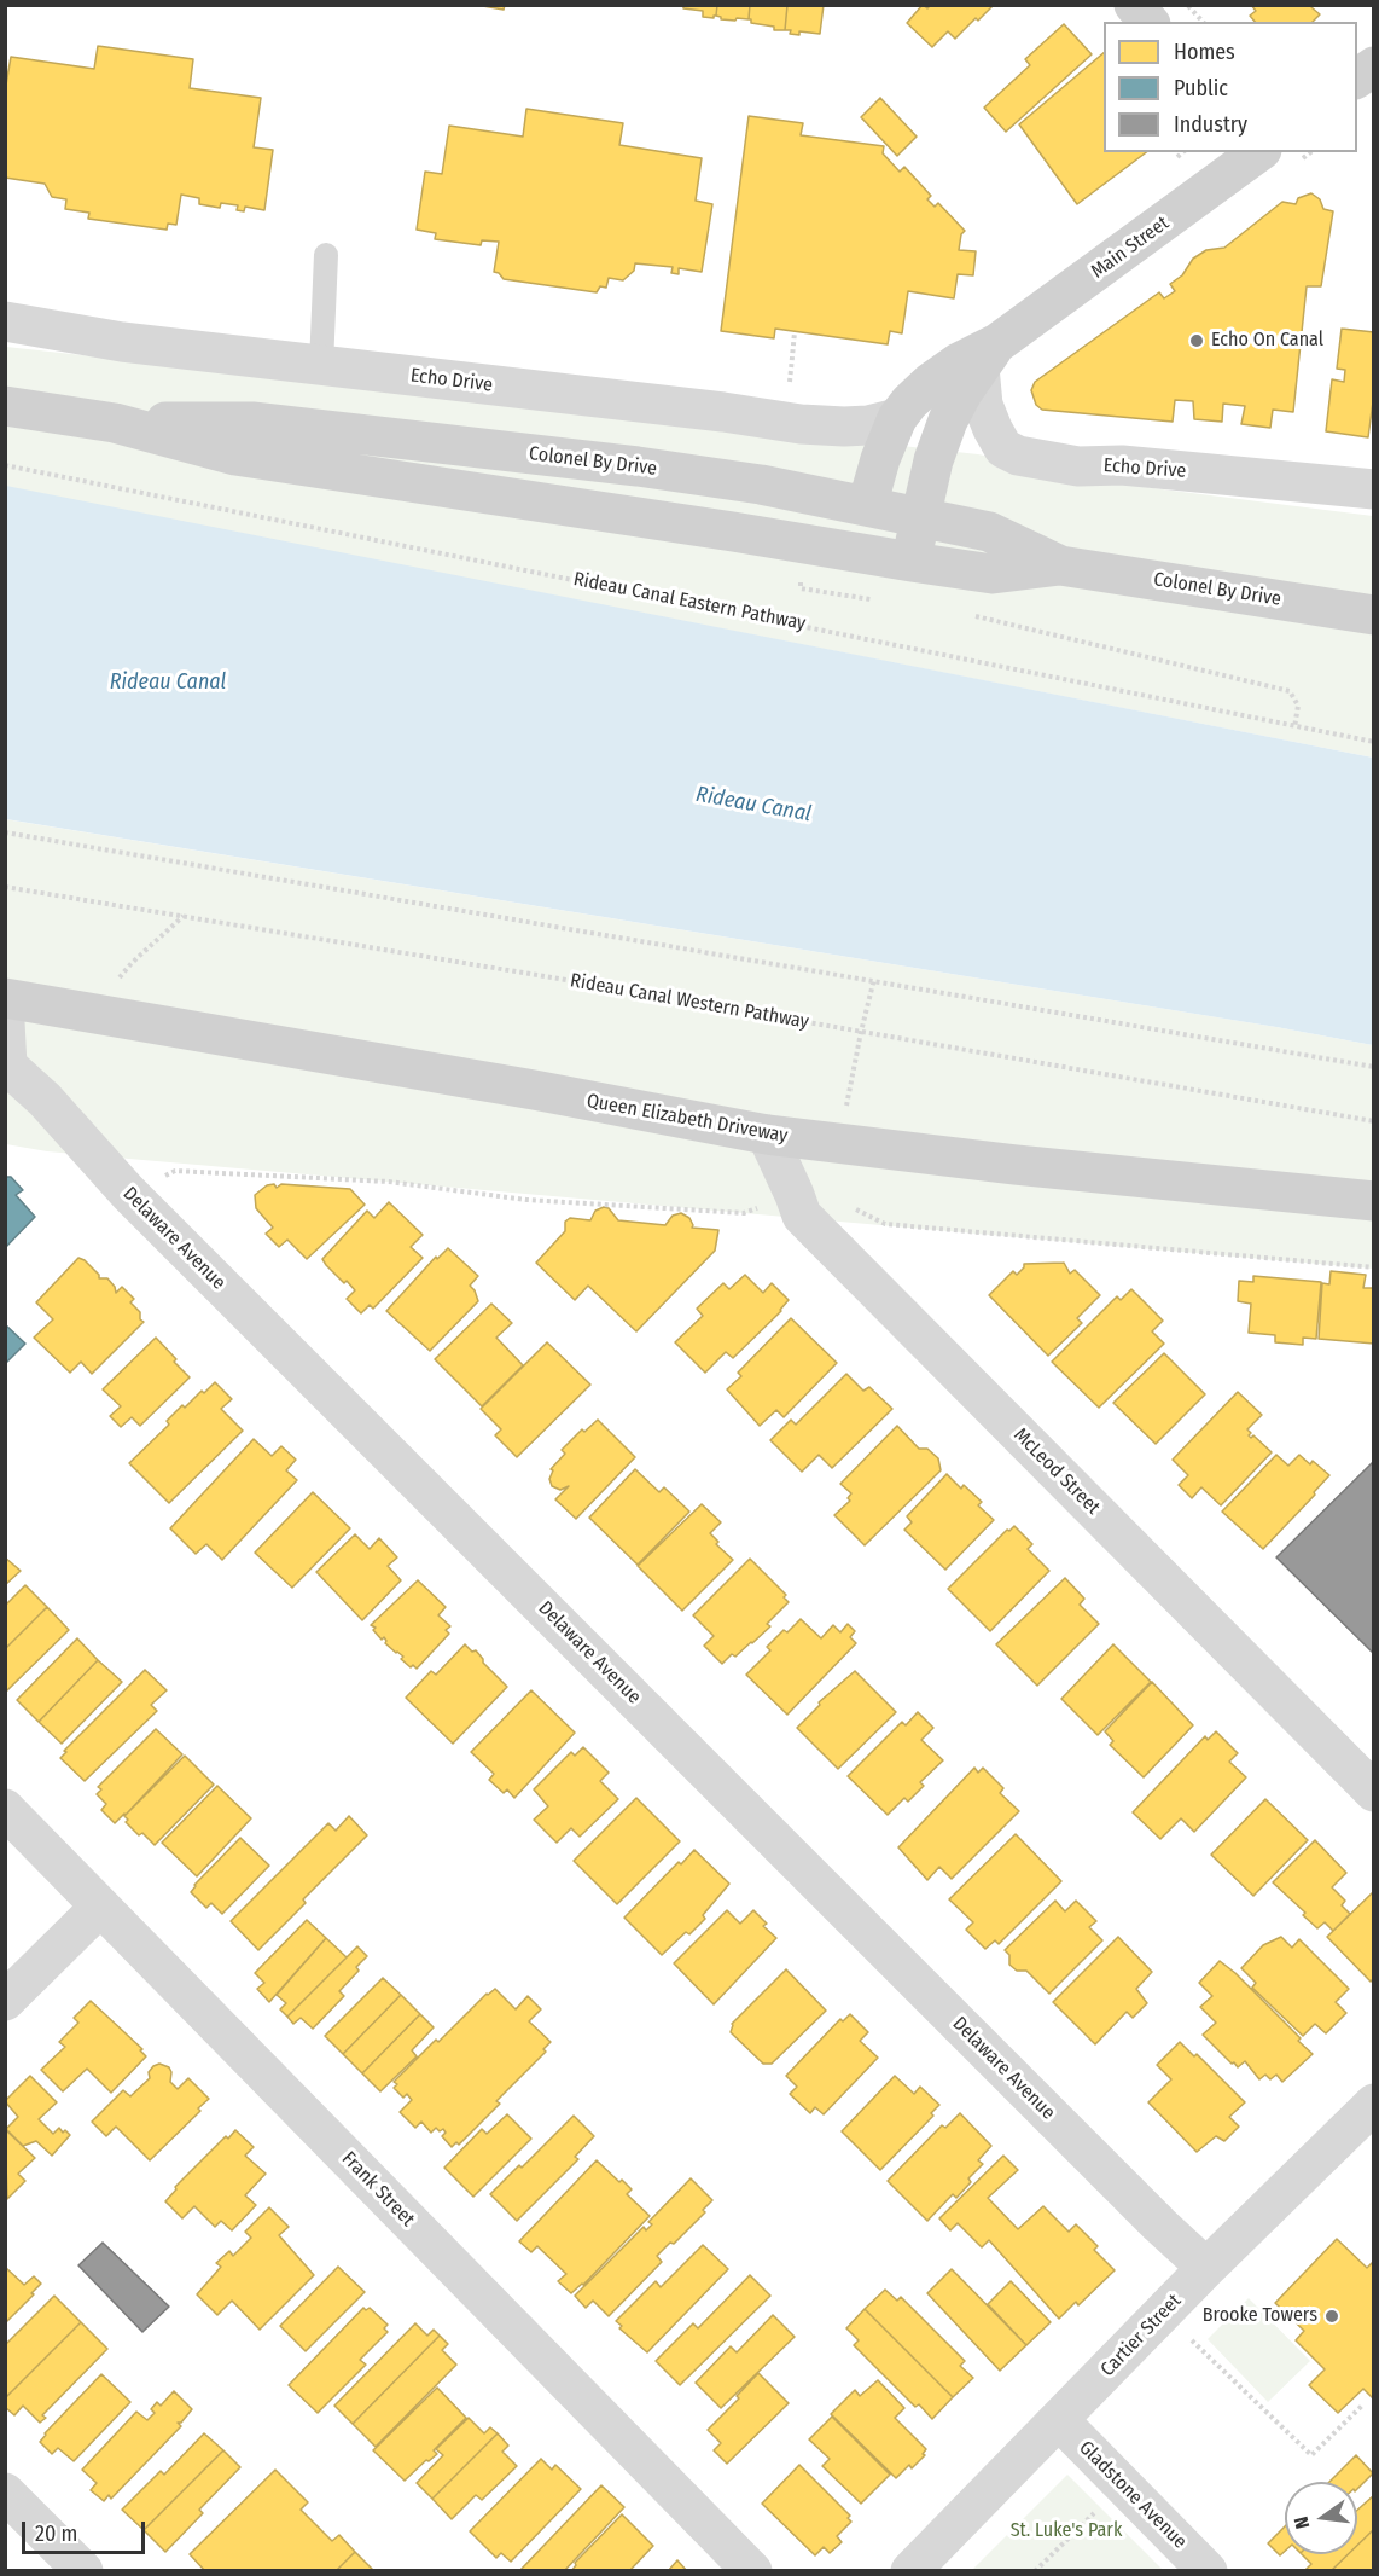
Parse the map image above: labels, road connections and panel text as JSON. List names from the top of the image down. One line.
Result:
{"streets":{"main road":["Main Street","Colonel By Drive","Queen Elizabeth Driveway"],"street":["Echo Drive","Delaware Avenue","McLeod Street","Frank Street","Cartier Street","Gladstone Avenue"],"path":["Rideau Canal Eastern Pathway","Rideau Canal Western Pathway"]},"crossings":[["Main Street","Echo Drive"],["Main Street","Colonel By Drive"],["Queen Elizabeth Driveway","McLeod Street"],["Delaware Avenue","Cartier Street"],["Cartier Street","Gladstone Avenue"]],"water":["Rideau Canal"],"parks":["St. Luke's Park"],"places":["Echo On Canal","Brooke Towers"],"legend":["Homes","Public","Industry"],"scale_bar":"20 m","north":"left"}
